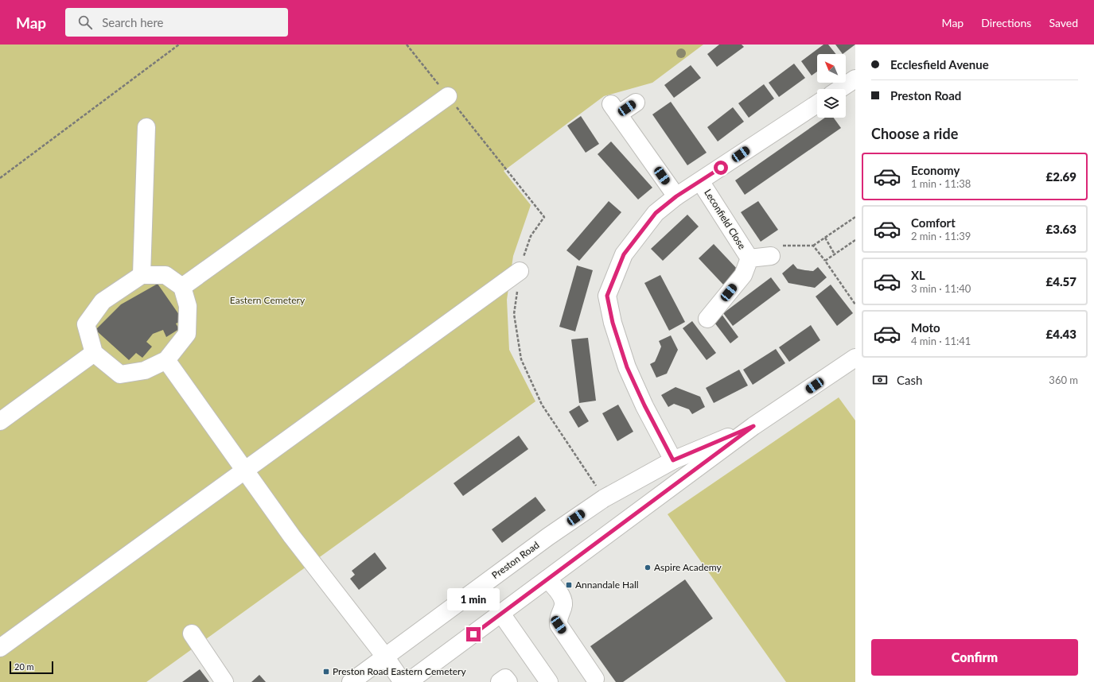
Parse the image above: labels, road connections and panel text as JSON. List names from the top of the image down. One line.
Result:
{"streets":{"street":["Leconfield Close","Preston Road"]},"parks":["Eastern Cemetery"],"places":{"other":["Aspire Academy"],"transit":["Annandale Hall","Preston Road Eastern Cemetery"]},"scale_bar":"20 m","north":"top left","page":{"header":"Map","search":"Search here","nav":["Map","Directions","Saved"],"banner":["Ecclesfield Avenue","Preston Road"],"heading":"Choose a ride","list":[{"name":"Economy","note":"1 min · 11:38","value":"£2.69"},{"name":"Comfort","note":"2 min · 11:39","value":"£3.63"},{"name":"XL","note":"3 min · 11:40","value":"£4.57"},{"name":"Moto","note":"4 min · 11:41","value":"£4.43"}],"pay":["Cash","360 m"],"bubble":"1 min","buttons":"Confirm","scale":"20 m"}}
